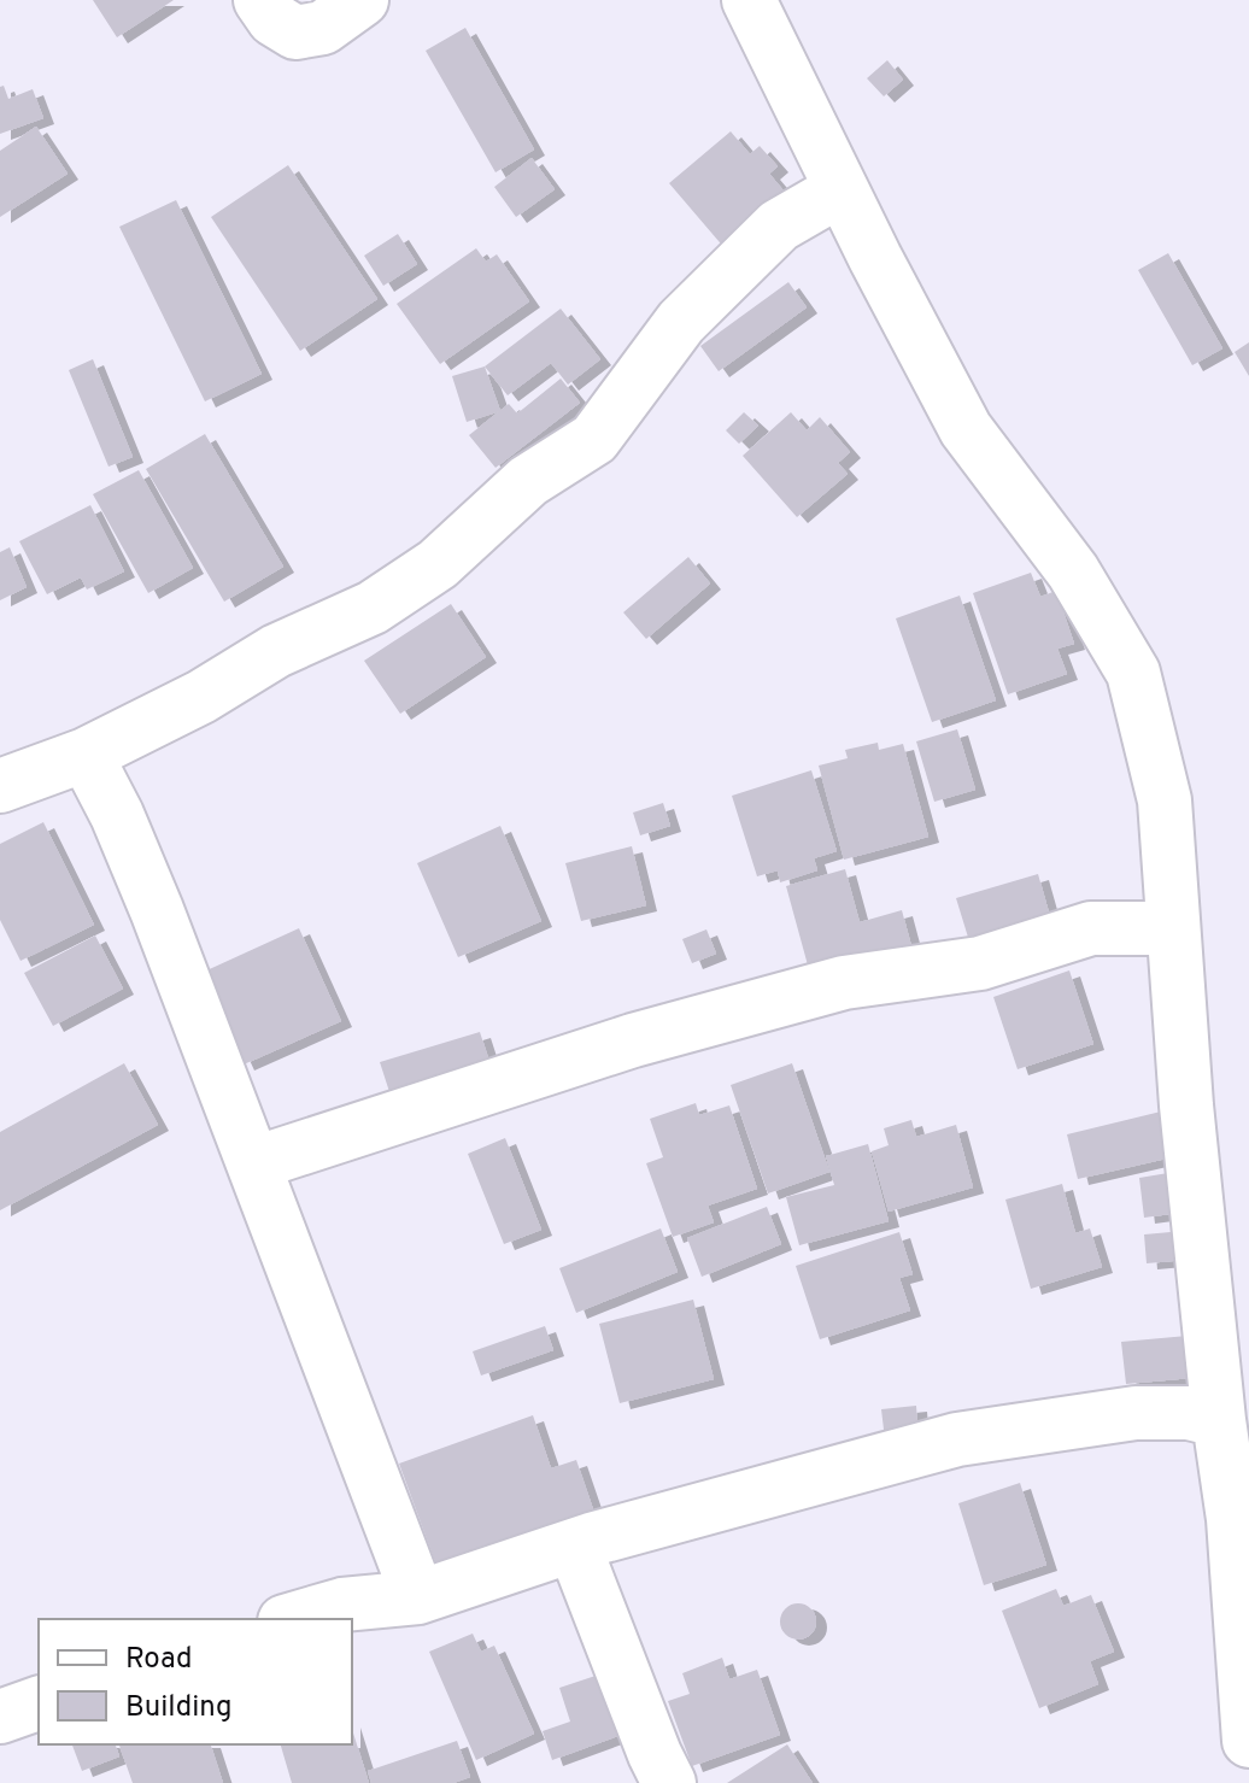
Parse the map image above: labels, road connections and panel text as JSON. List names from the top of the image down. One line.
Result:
{"legend":["Road","Building"]}
